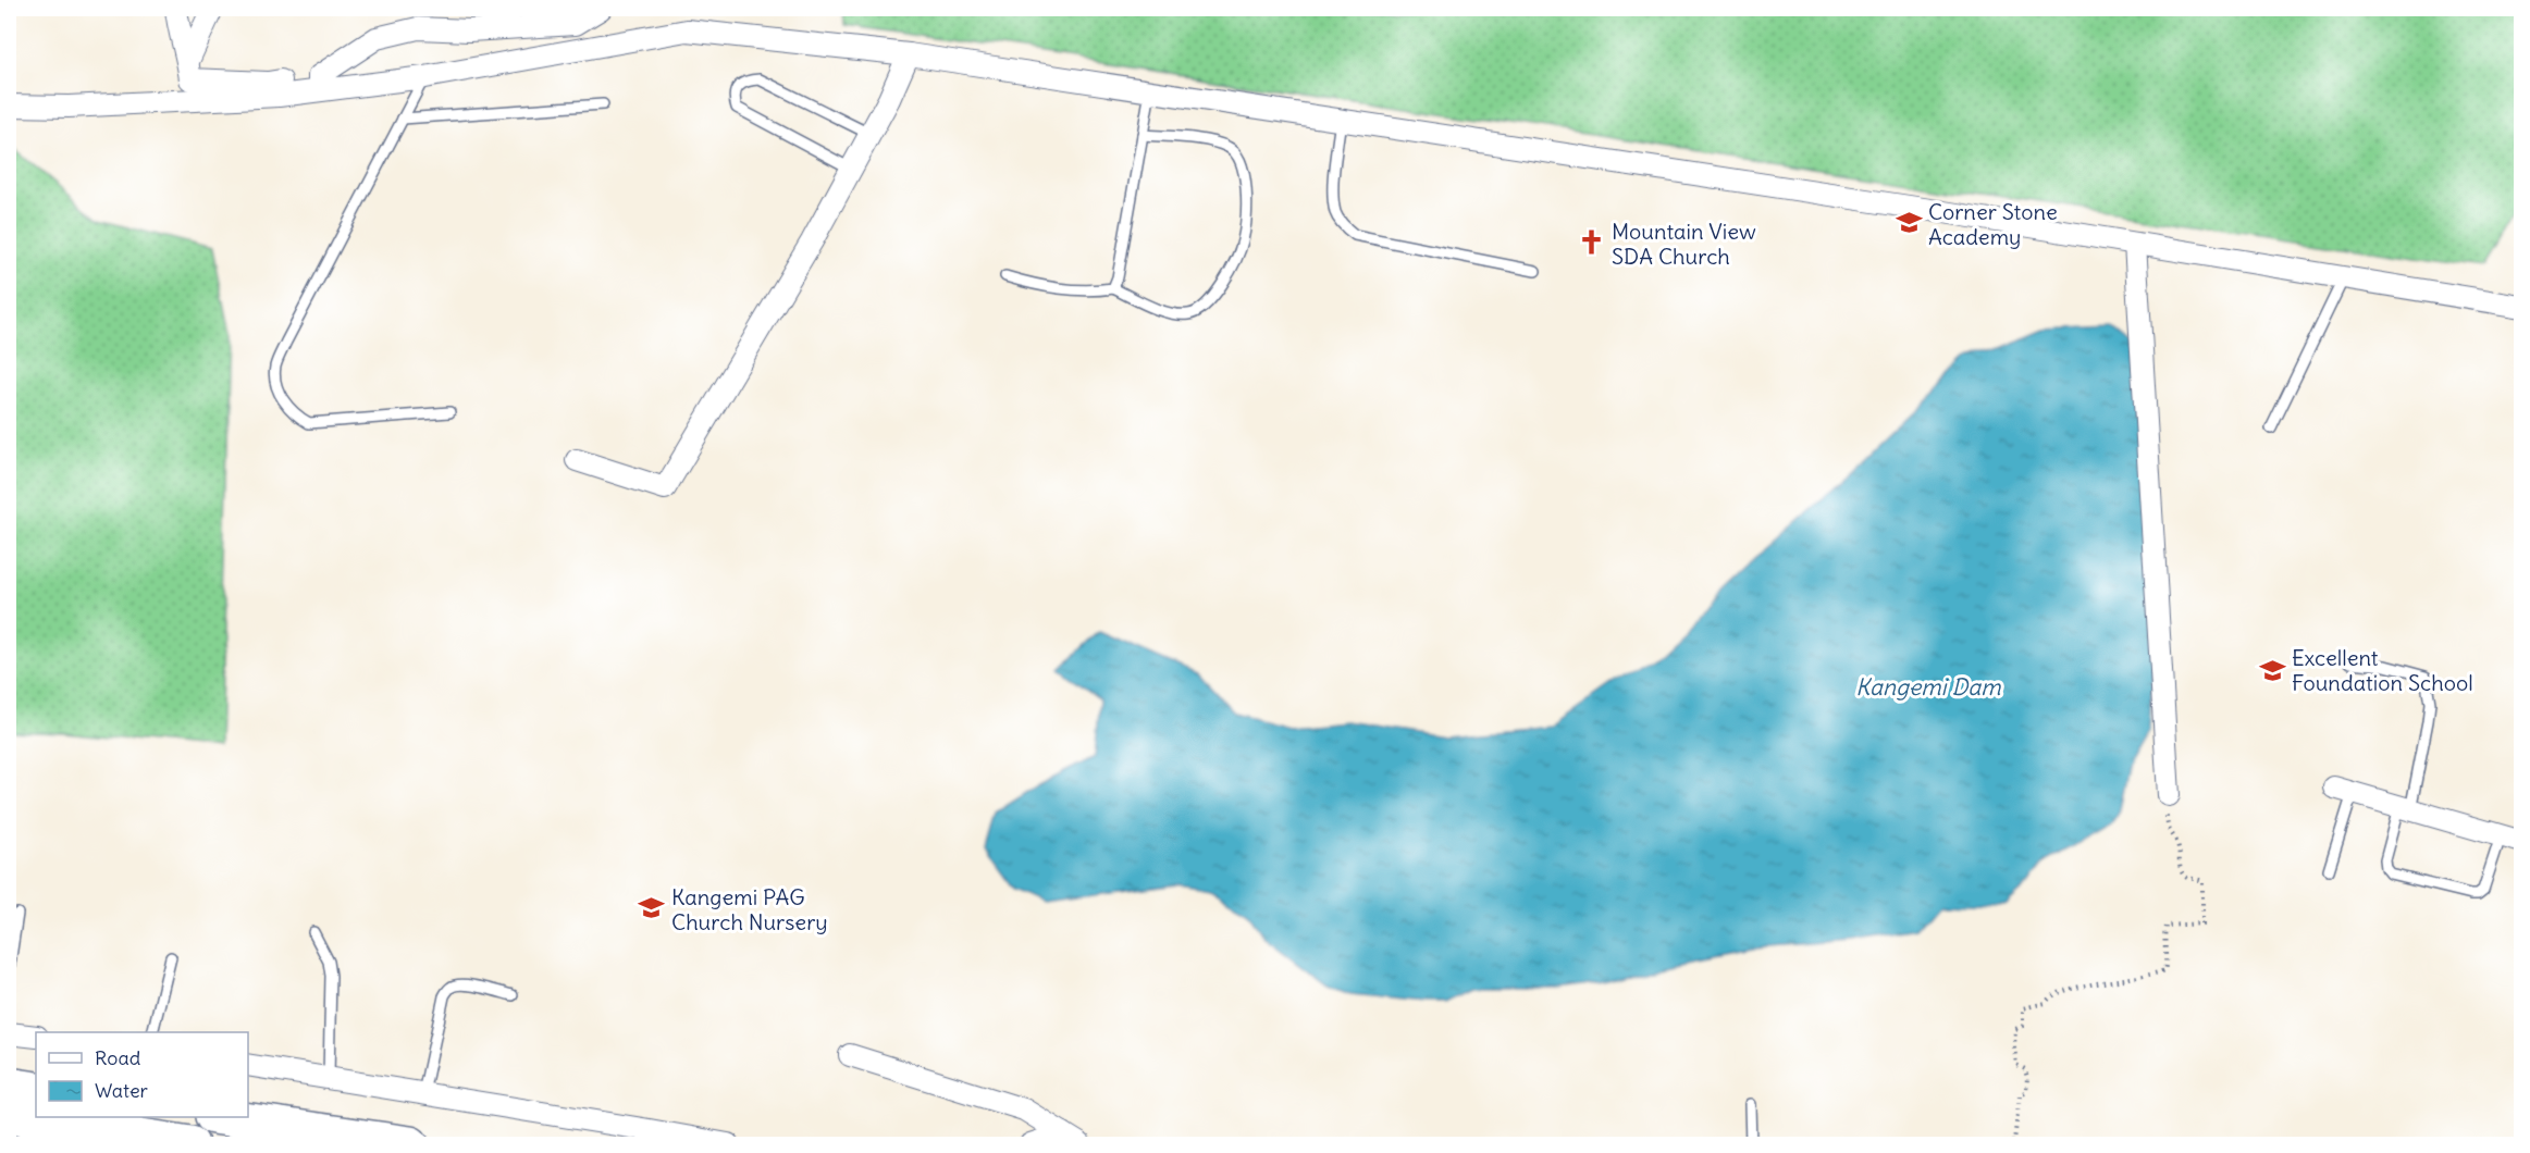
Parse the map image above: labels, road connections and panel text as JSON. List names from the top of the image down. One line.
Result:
{"water":["Kangemi Dam"],"places":{"school or university":["Corner Stone Academy","Excellent Foundation School","Kangemi PAG Church Nursery"],"church":["Mountain View SDA Church"]},"legend":["Road","Water"]}
